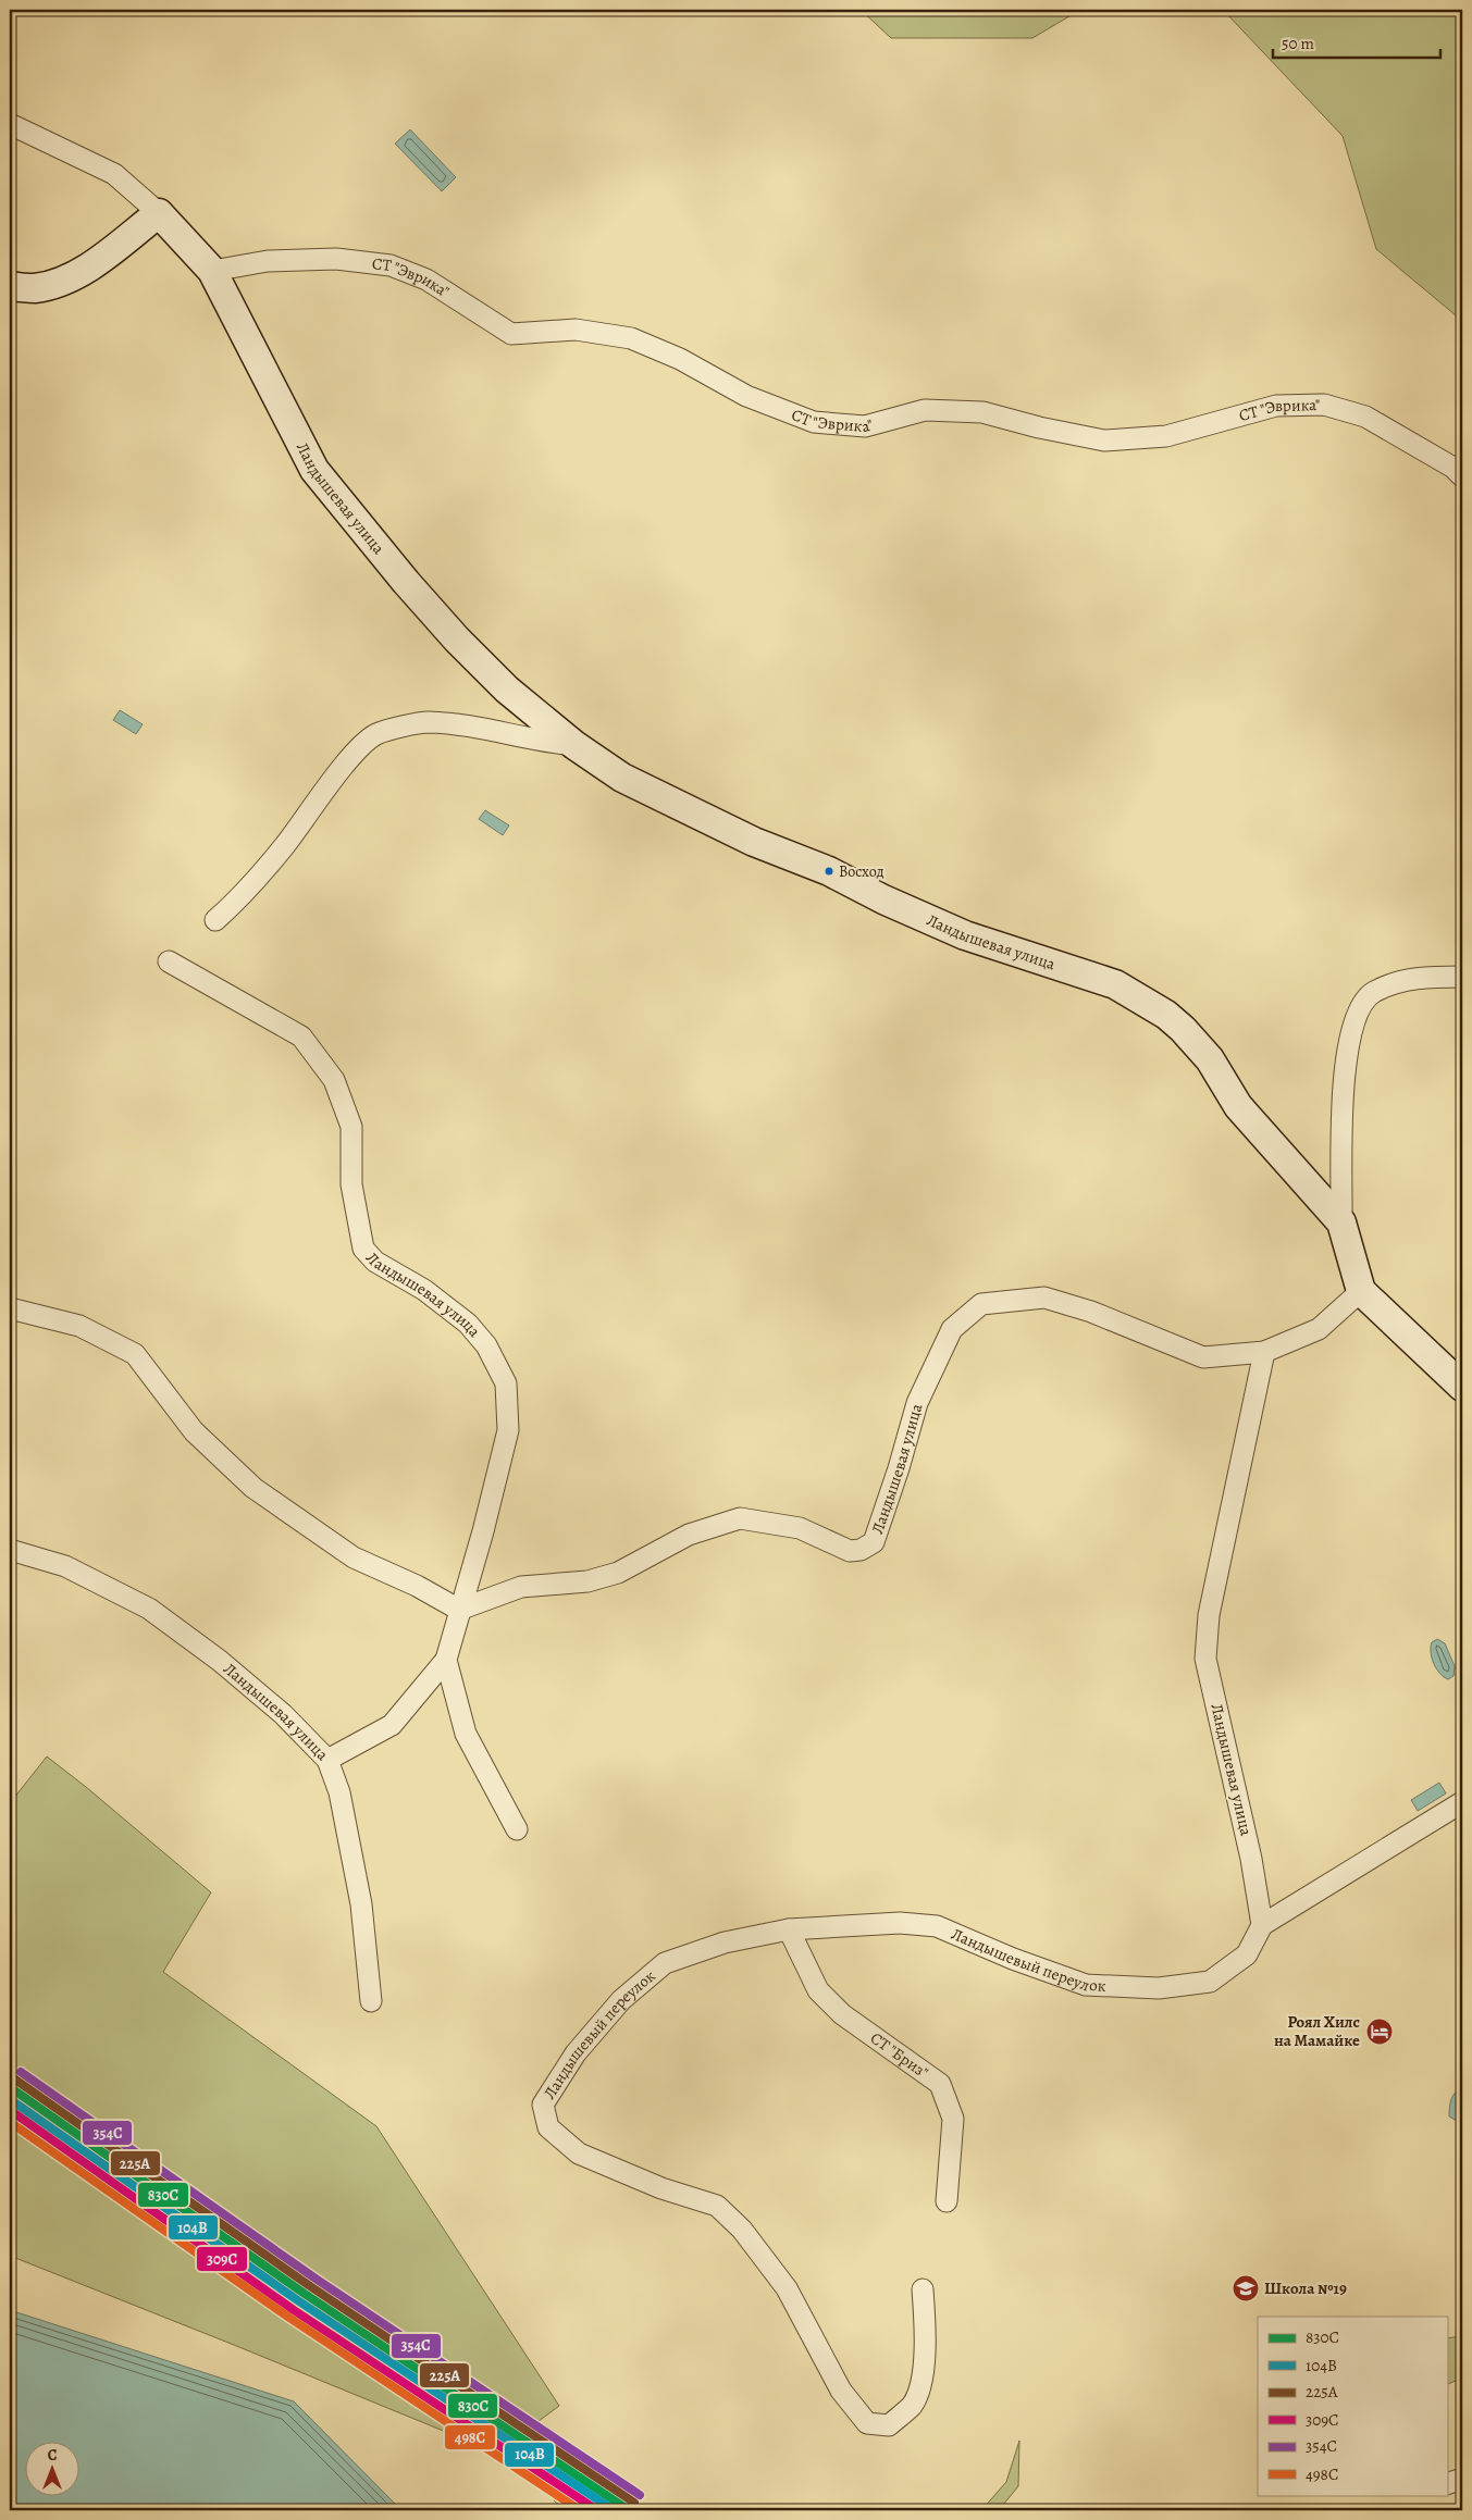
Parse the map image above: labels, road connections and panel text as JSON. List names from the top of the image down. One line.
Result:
{"streets":{"street":["СТ \"Эврика\"","Ландышевая улица","Ландышевый переулок","СТ \"Бриз\""]},"crossings":[["СТ \"Эврика\"","Ландышевая улица"],["Ландышевая улица","Ландышевый переулок"],["Ландышевый переулок","СТ \"Бриз\""]],"places":{"other":["Восход"],"hotel":["Роял Хилс на Мамайке"],"school or university":["Школа №19"]},"lines":["transit line 354С","transit line 225А","transit line 830С","transit line 104В","transit line 309С","transit line 498С"],"legend":["830С","104В","225А","309С","354С","498С"],"scale_bar":"50 m","north":"top"}
